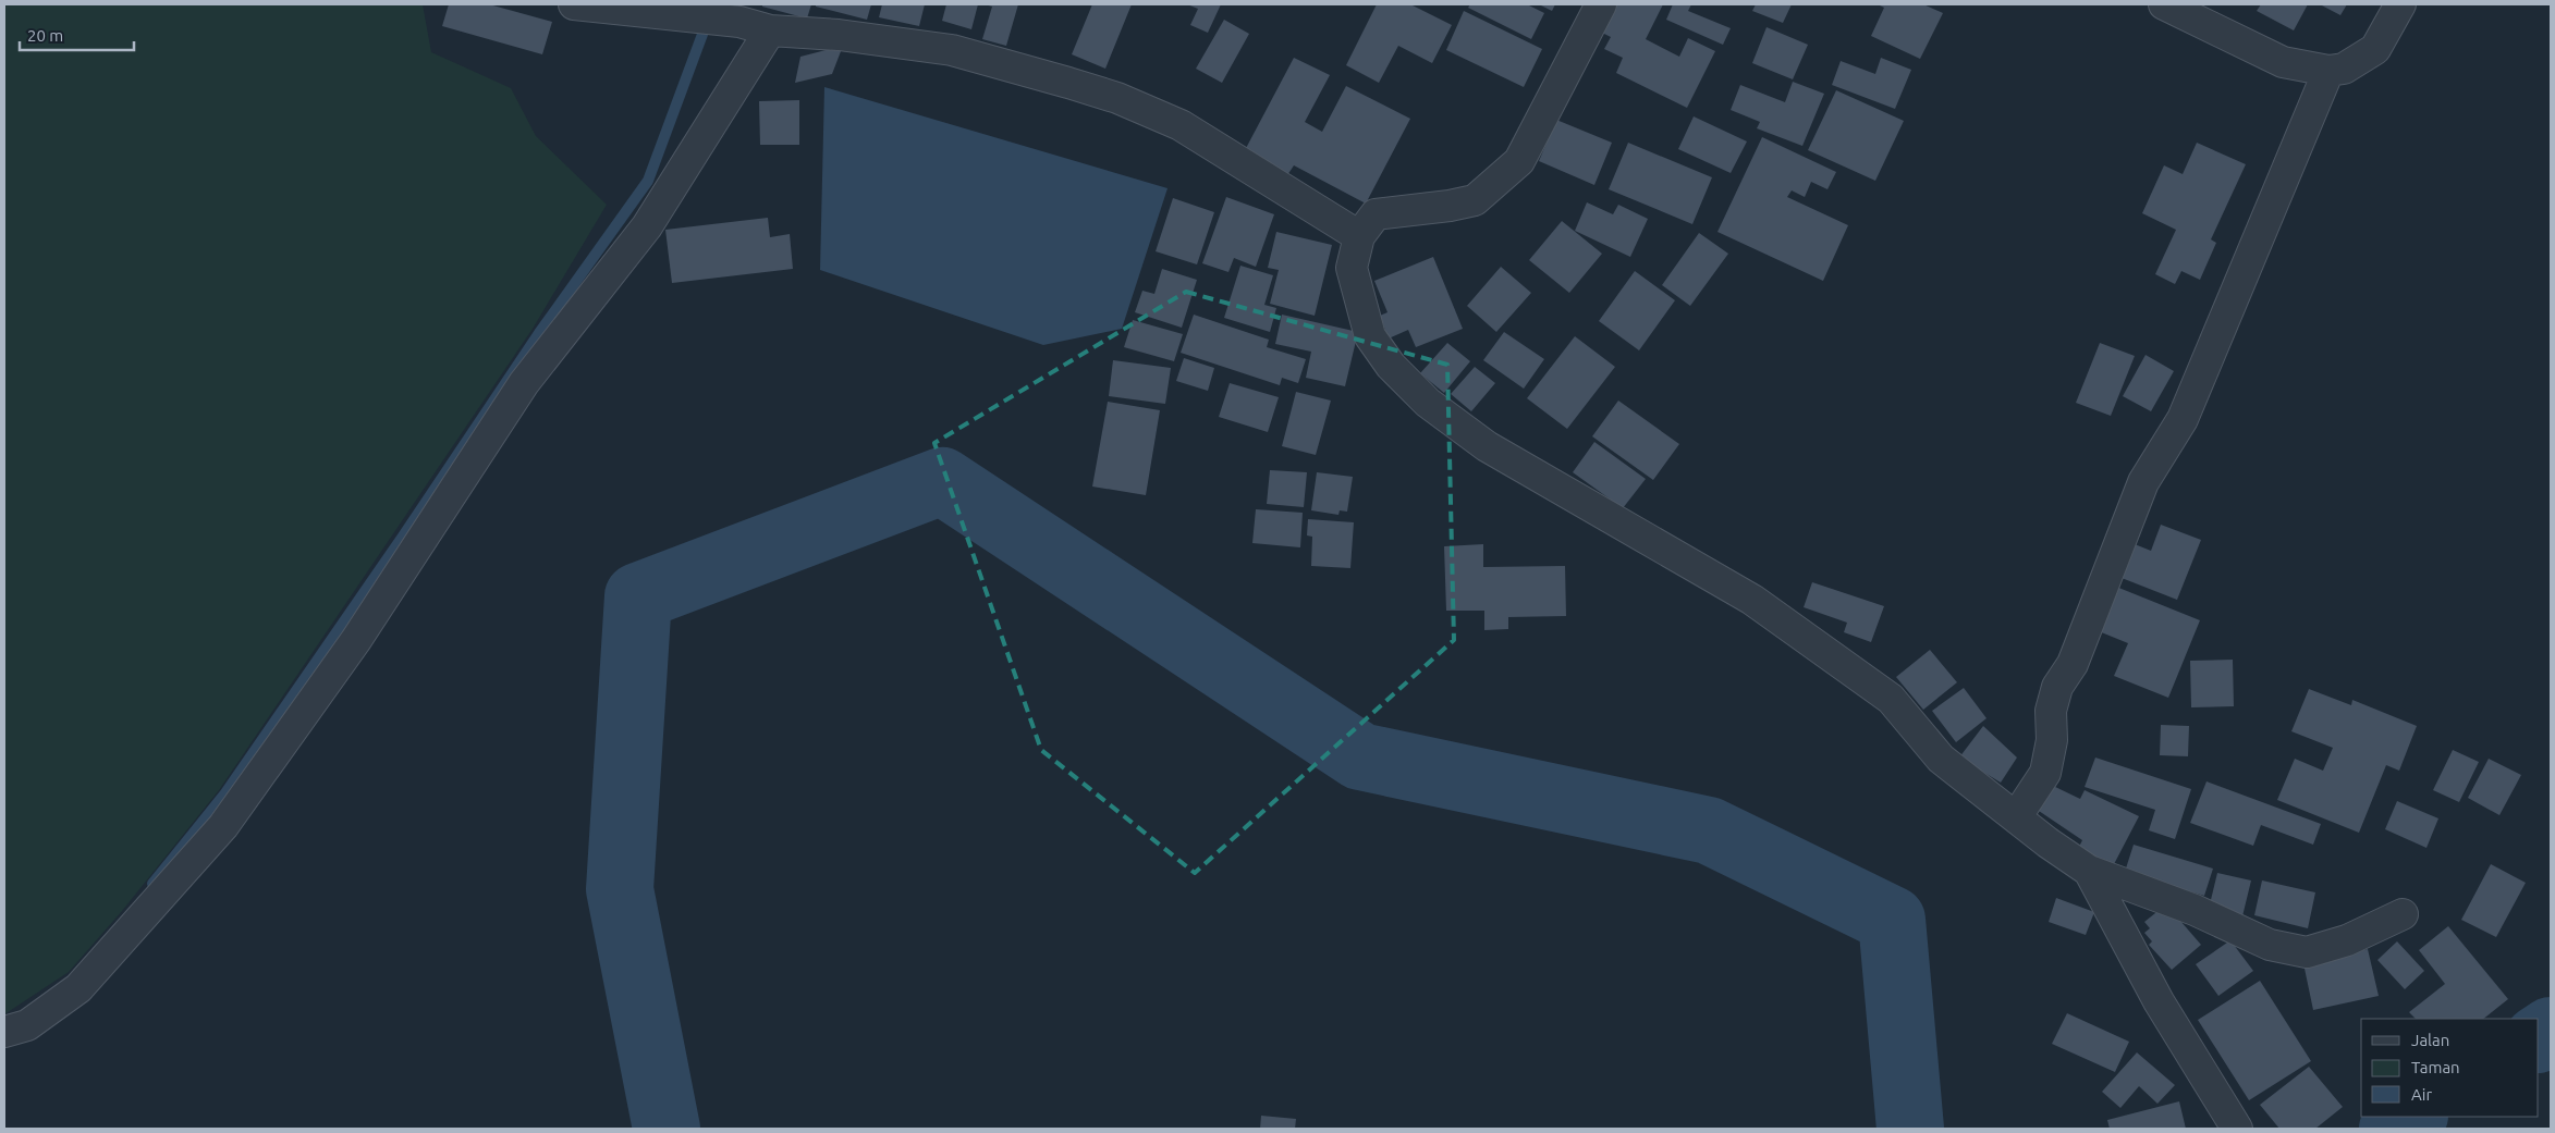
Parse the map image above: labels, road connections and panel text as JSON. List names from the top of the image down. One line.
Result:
{"legend":["Jalan","Taman","Air"],"scale_bar":"20 m"}
